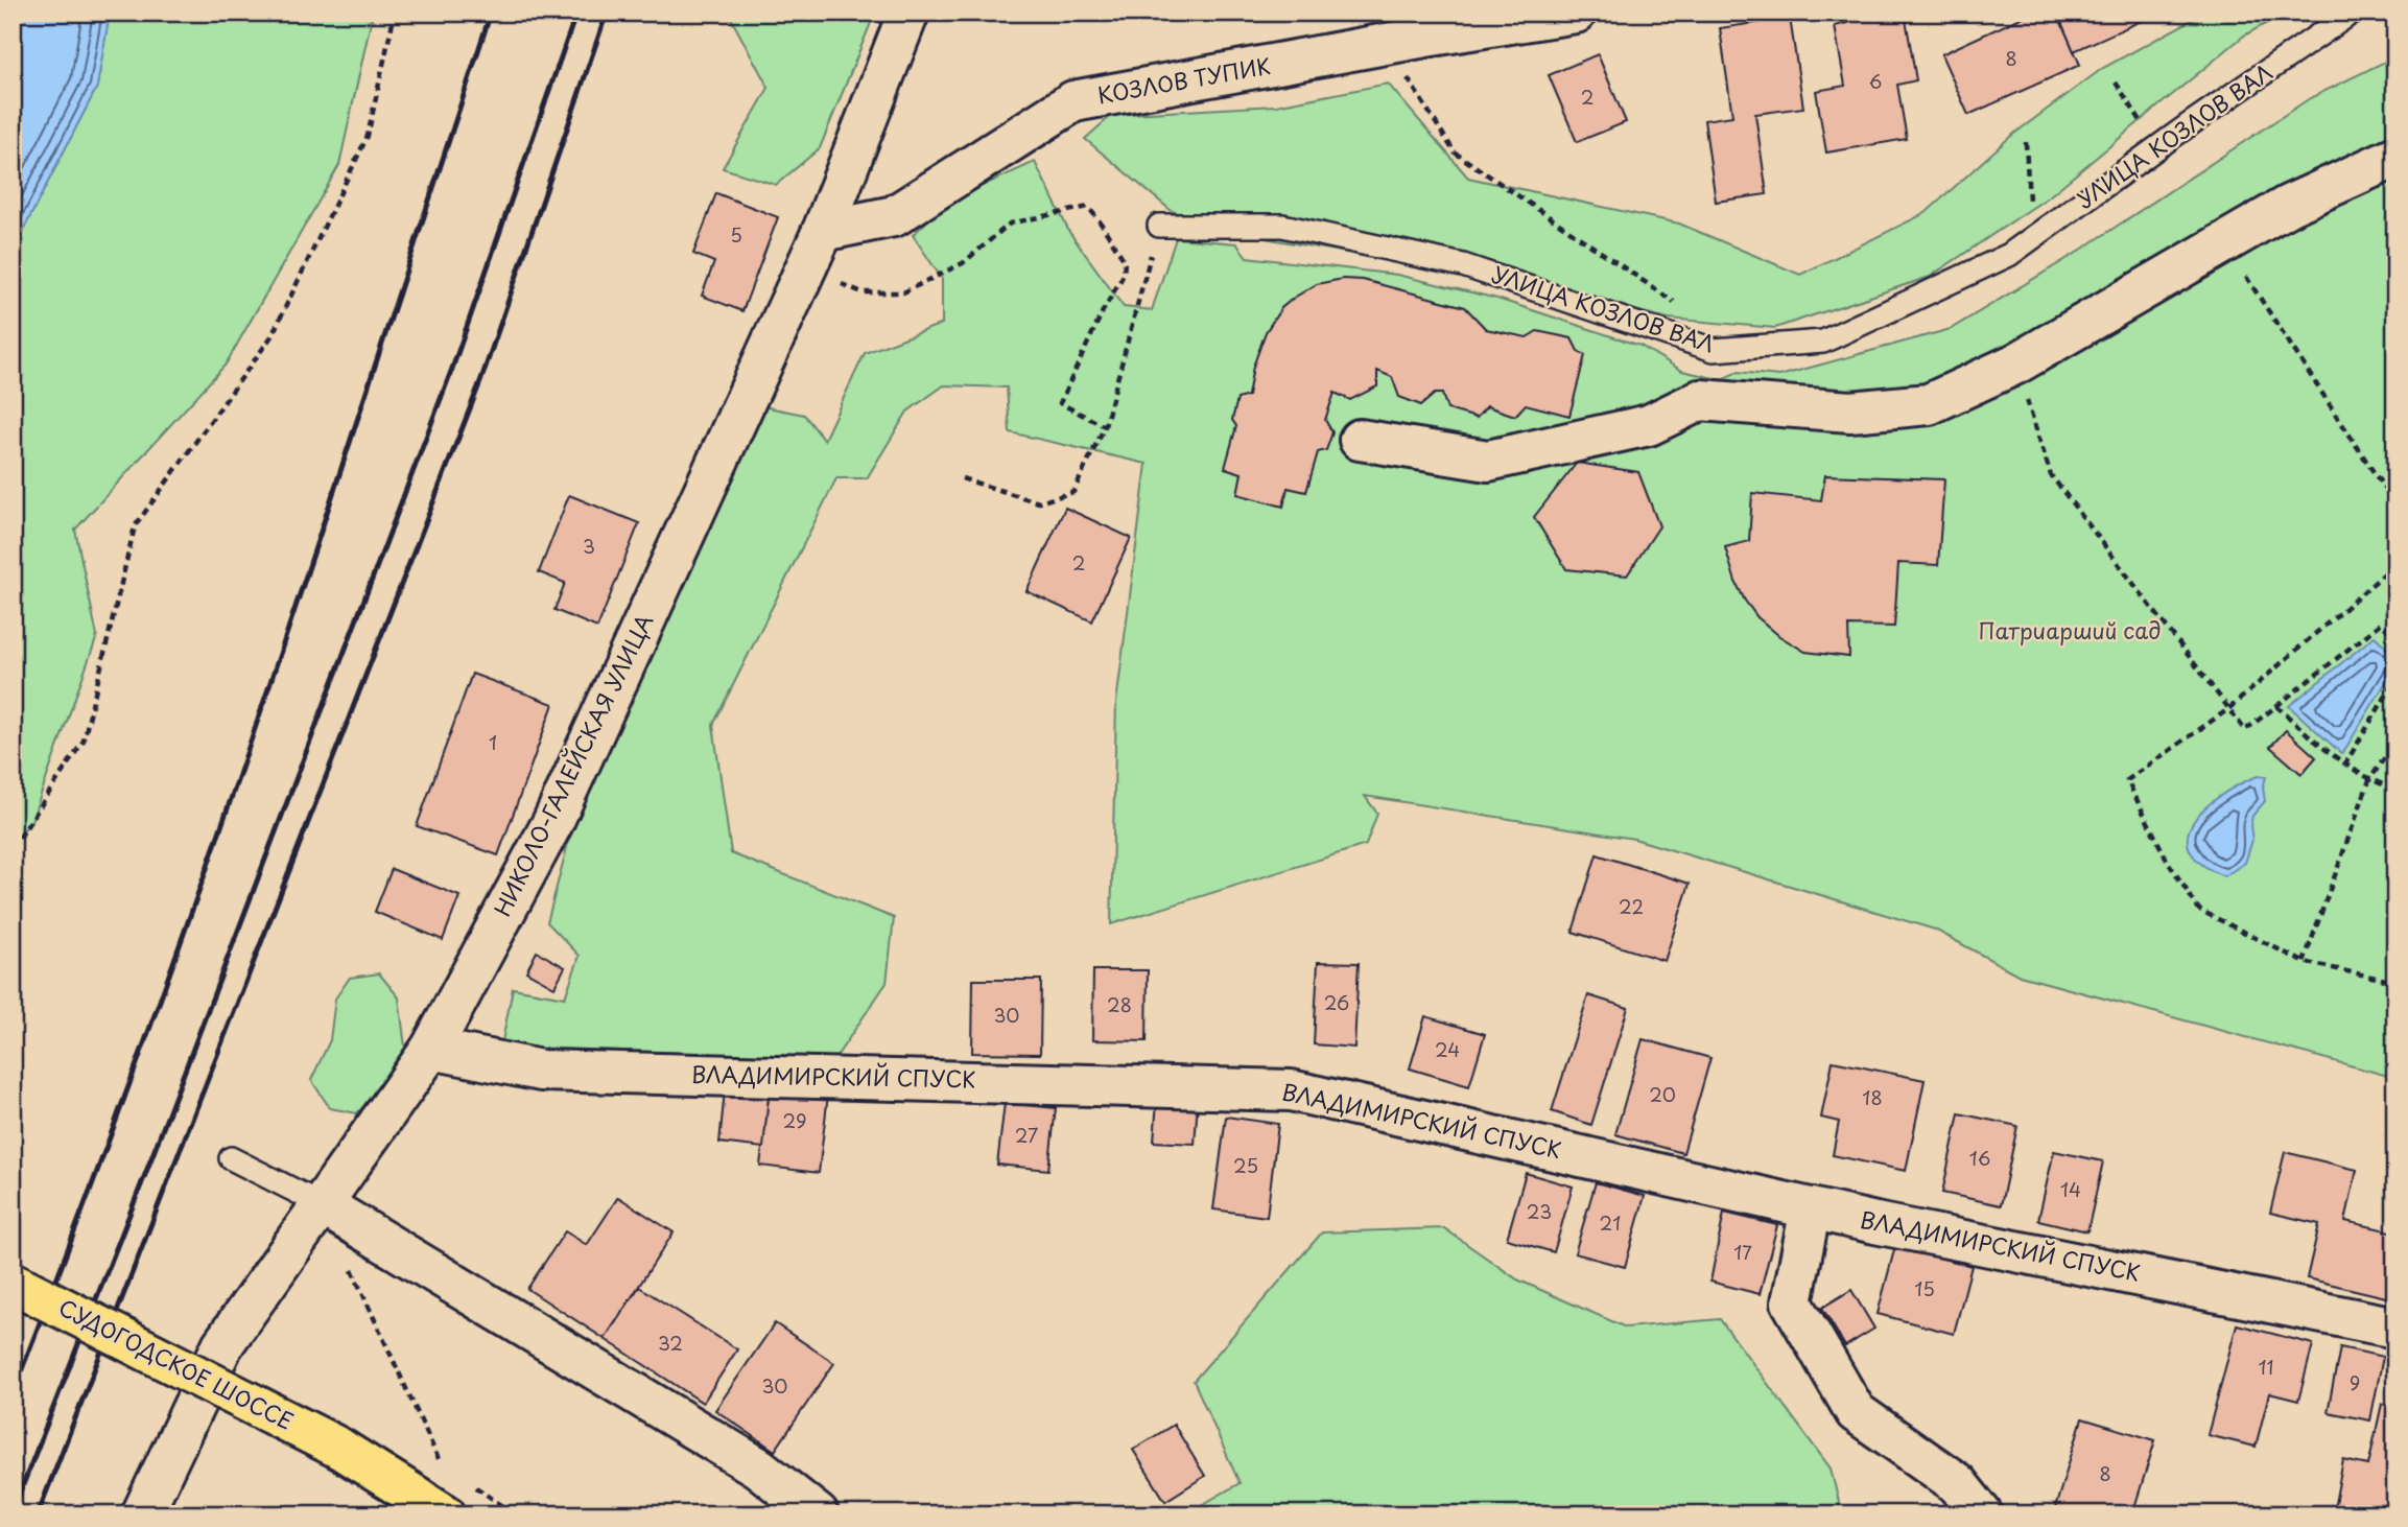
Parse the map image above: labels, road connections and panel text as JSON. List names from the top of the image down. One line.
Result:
{"streets":{"main road":["СУДОГОДСКОЕ ШОССЕ"],"street":["КОЗЛОВ ТУПИК","НИКОЛО-ГАЛЕЙСКАЯ УЛИЦА","ВЛАДИМИРСКИЙ СПУСК"],"lane":["УЛИЦА КОЗЛОВ ВАЛ"]},"crossings":[["КОЗЛОВ ТУПИК","НИКОЛО-ГАЛЕЙСКАЯ УЛИЦА"],["НИКОЛО-ГАЛЕЙСКАЯ УЛИЦА","ВЛАДИМИРСКИЙ СПУСК"]],"parks":["Патриарший сад"],"house_numbers":["8","6","2","5","3","2","1","22","26","28","30","24","20","18","29","27","16","25","14","23","21","17","15","32","11","9","30","8"]}
